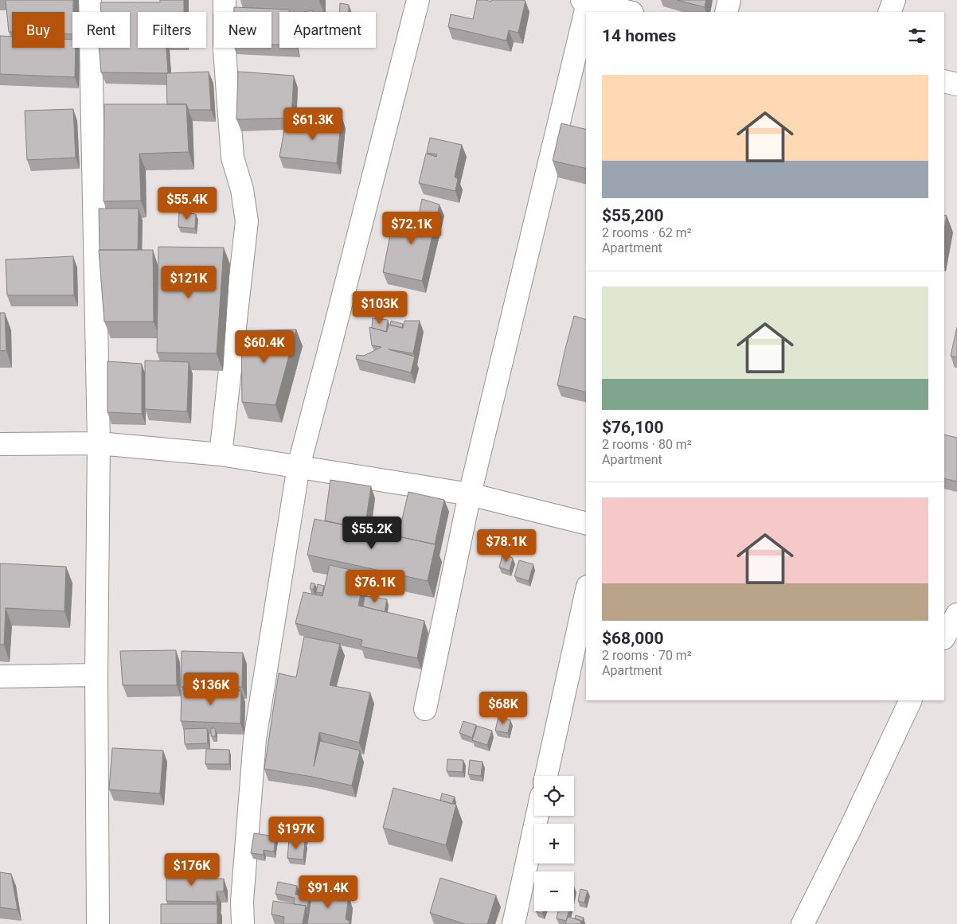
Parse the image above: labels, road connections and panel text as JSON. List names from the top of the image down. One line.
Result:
{"page":{"chip":["Buy","Rent","Filters","New","Apartment"],"heading":"14 homes","list":[{"name":"$55,200","note":"2 rooms · 62 m² · Apartment"},{"name":"$76,100","note":"2 rooms · 80 m² · Apartment"},{"name":"$68,000","note":"2 rooms · 70 m² · Apartment"}],"price":["$61.3K","$55.4K","$72.1K","$121K","$103K","$60.4K","$55.2K","$78.1K","$76.1K","$136K","$68K","$197K","$176K","$91.4K"],"map_buttons":["+","−"]}}
